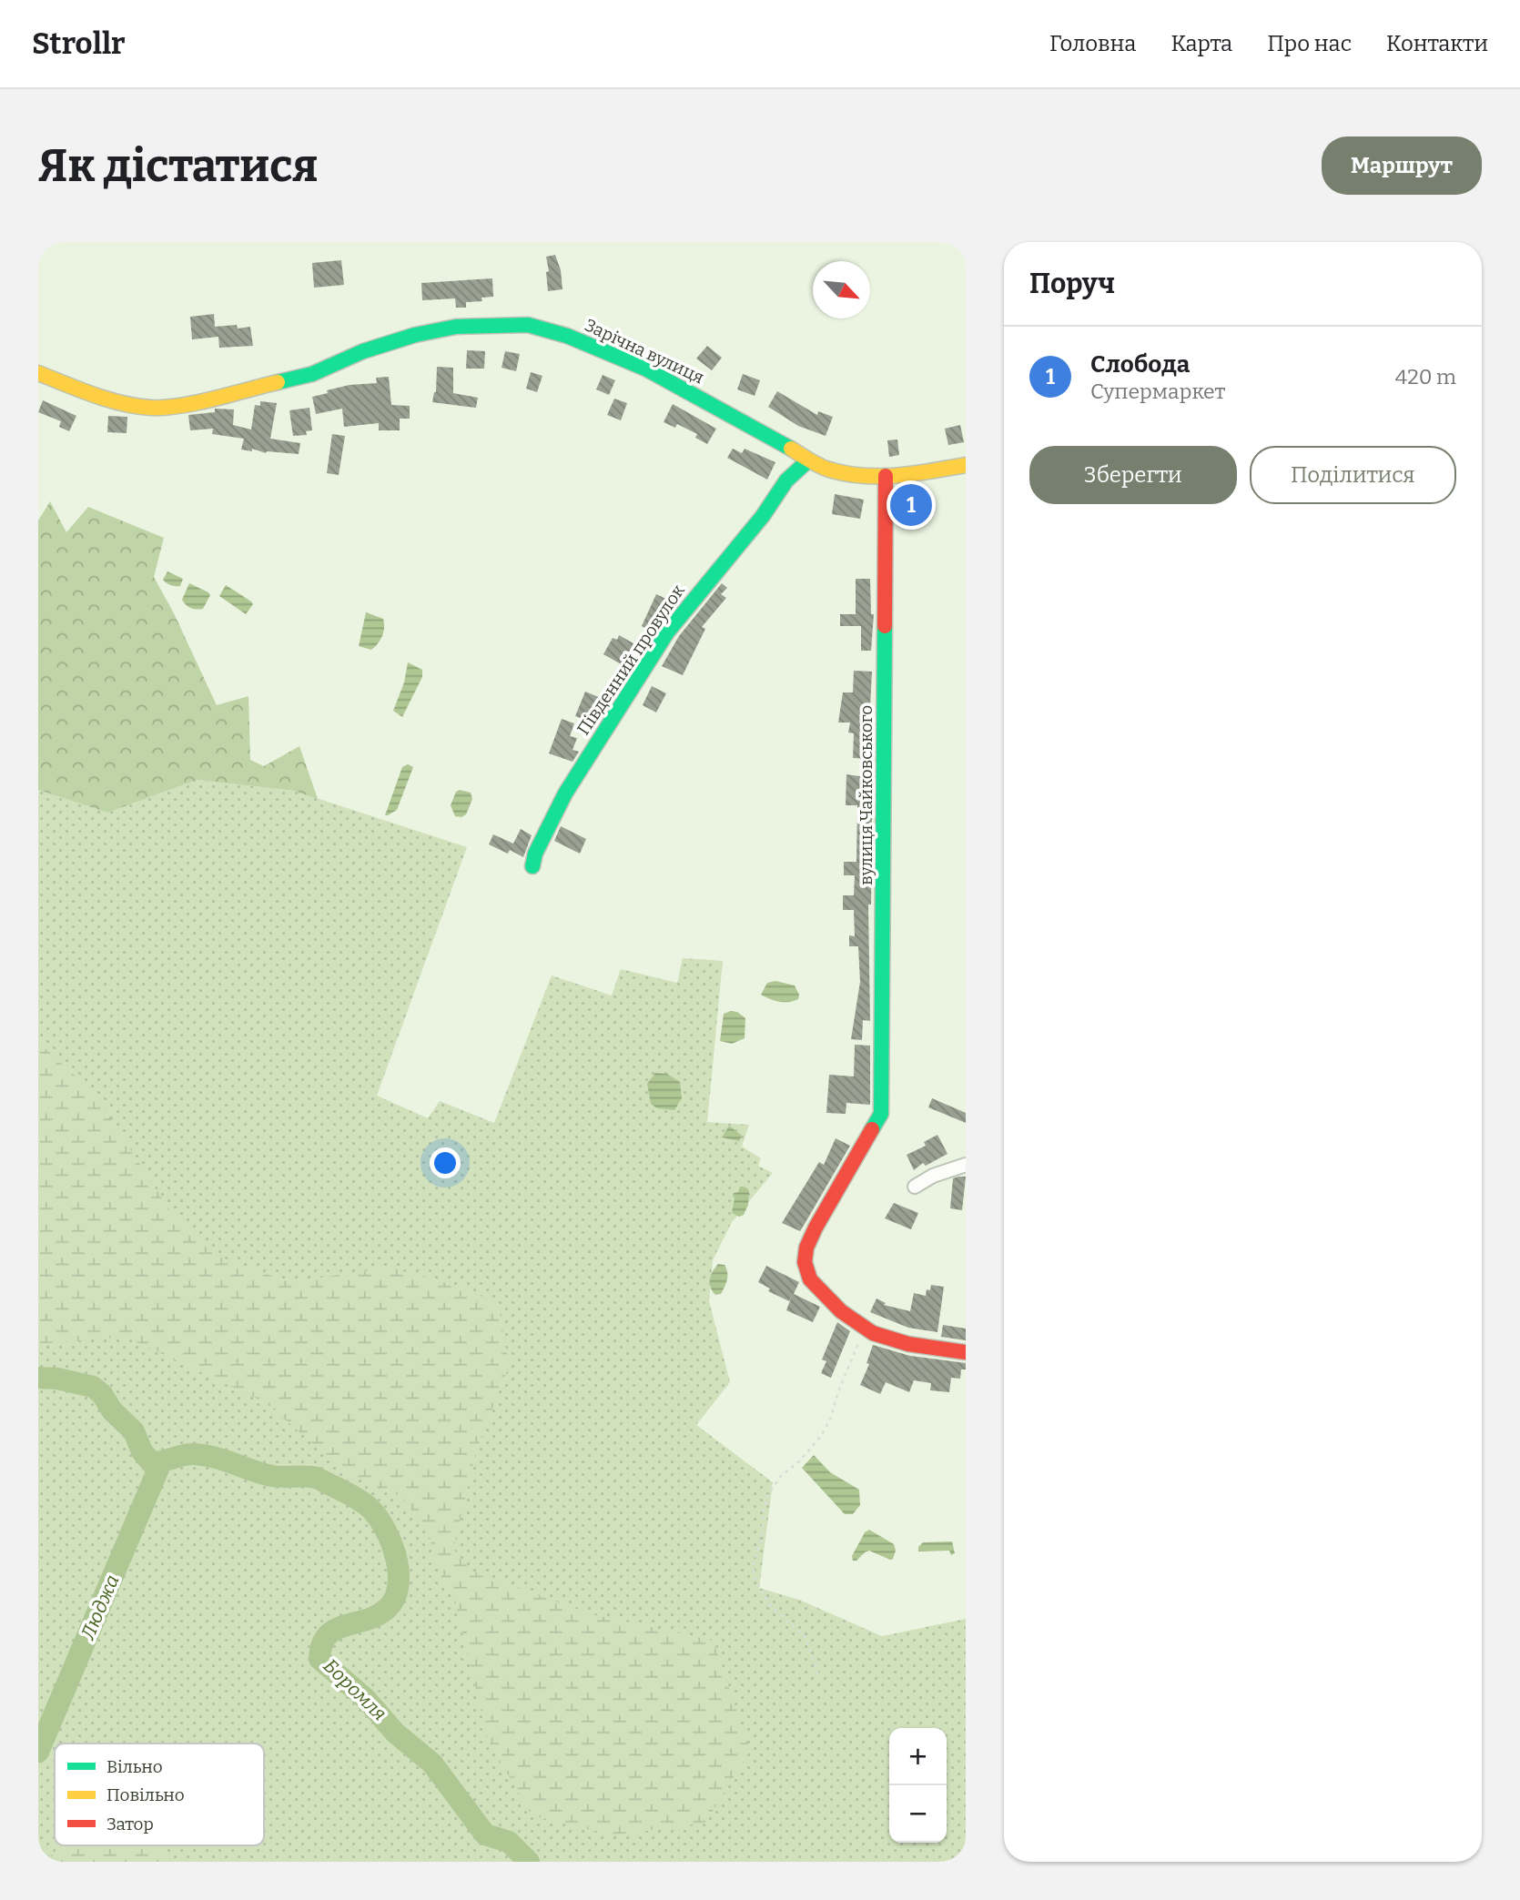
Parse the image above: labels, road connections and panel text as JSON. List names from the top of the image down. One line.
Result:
{"streets":{"street":["Зарічна вулиця","Південний провулок","вулиця Чайковського"]},"crossings":[["Зарічна вулиця","Південний провулок"],["Зарічна вулиця","вулиця Чайковського"]],"water":["Люджа","Боромля"],"legend":["Вільно","Повільно","Затор"],"north":"bottom right","page":{"header":"Strollr","nav":["Головна","Карта","Про нас","Контакти"],"buttons":["Маршрут",["Зберегти","Поділитися"]],"title":"Як дістатися","heading":"Поруч","list":[{"mark":"1","name":"Слобода","note":"Супермаркет","value":"420 m"}],"pins":"1","map_buttons":["+","−"]}}
